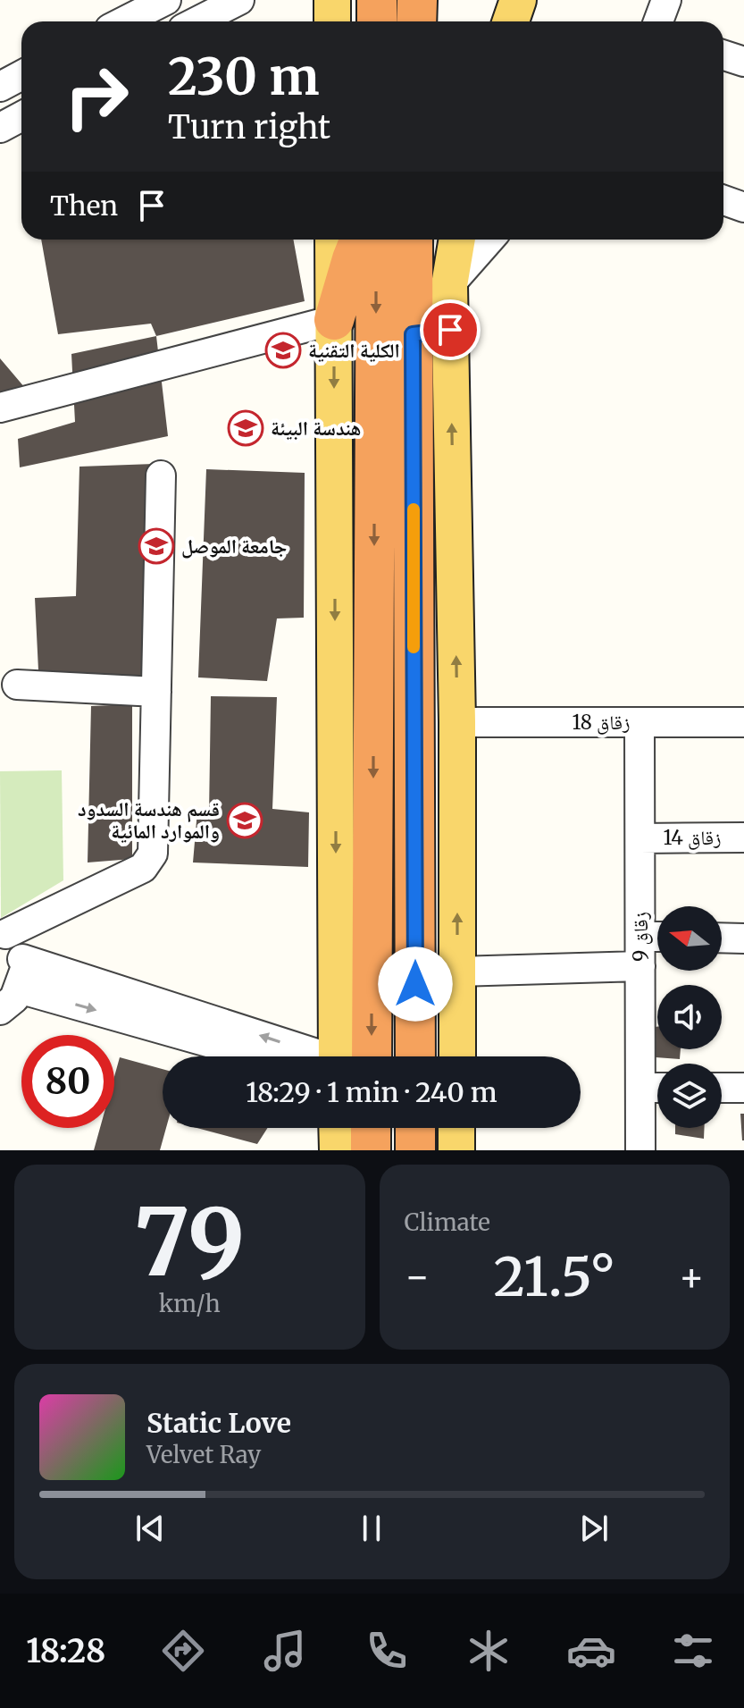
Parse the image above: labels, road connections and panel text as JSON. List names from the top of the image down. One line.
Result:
{"streets":{"street":["زقاق 18","زقاق 14","زقاق 9"]},"crossings":[["زقاق 18","زقاق 9"],["زقاق 14","زقاق 9"]],"places":{"school or university":["الكلية التقنية","هندسة البيئة","جامعة الموصل","قسم هندسة السدود والموارد المائية"]},"north":"left","page":{"turn":["230 m","Turn right"],"then":"Then","limit":"80","trip":"18:29 · 1 min · 240 m","tile":[["79","km/h"],"Climate"],"heat":["−","21.5°","+"],"song":["Static Love","Velvet Ray"],"tabs":"18:28"}}
